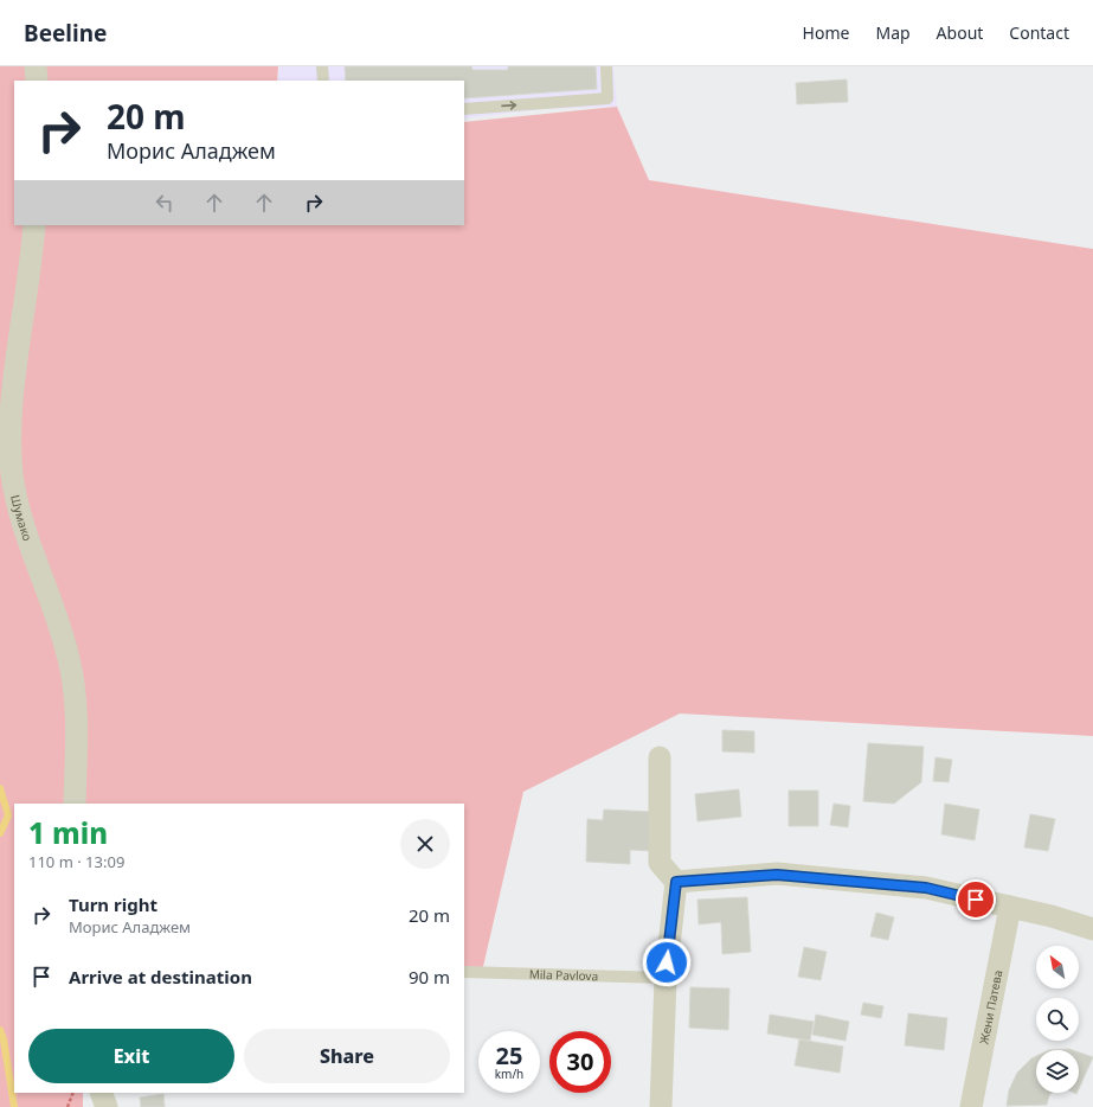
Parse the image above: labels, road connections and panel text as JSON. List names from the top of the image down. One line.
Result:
{"streets":{"street":["Шумако","Жени Патева"],"lane":["Mila Pavlova"]},"north":"top left","page":{"header":"Beeline","nav":["Home","Map","About","Contact"],"turn":["20 m","Морис Аладжем"],"heading":["1 min","110 m · 13:09"],"list":[{"name":"Turn right","note":"Морис Аладжем","value":"20 m"},{"name":"Arrive at destination","value":"90 m"}],"buttons":["Exit","Share"],"speed":"25 km/h","limit":"30"}}
